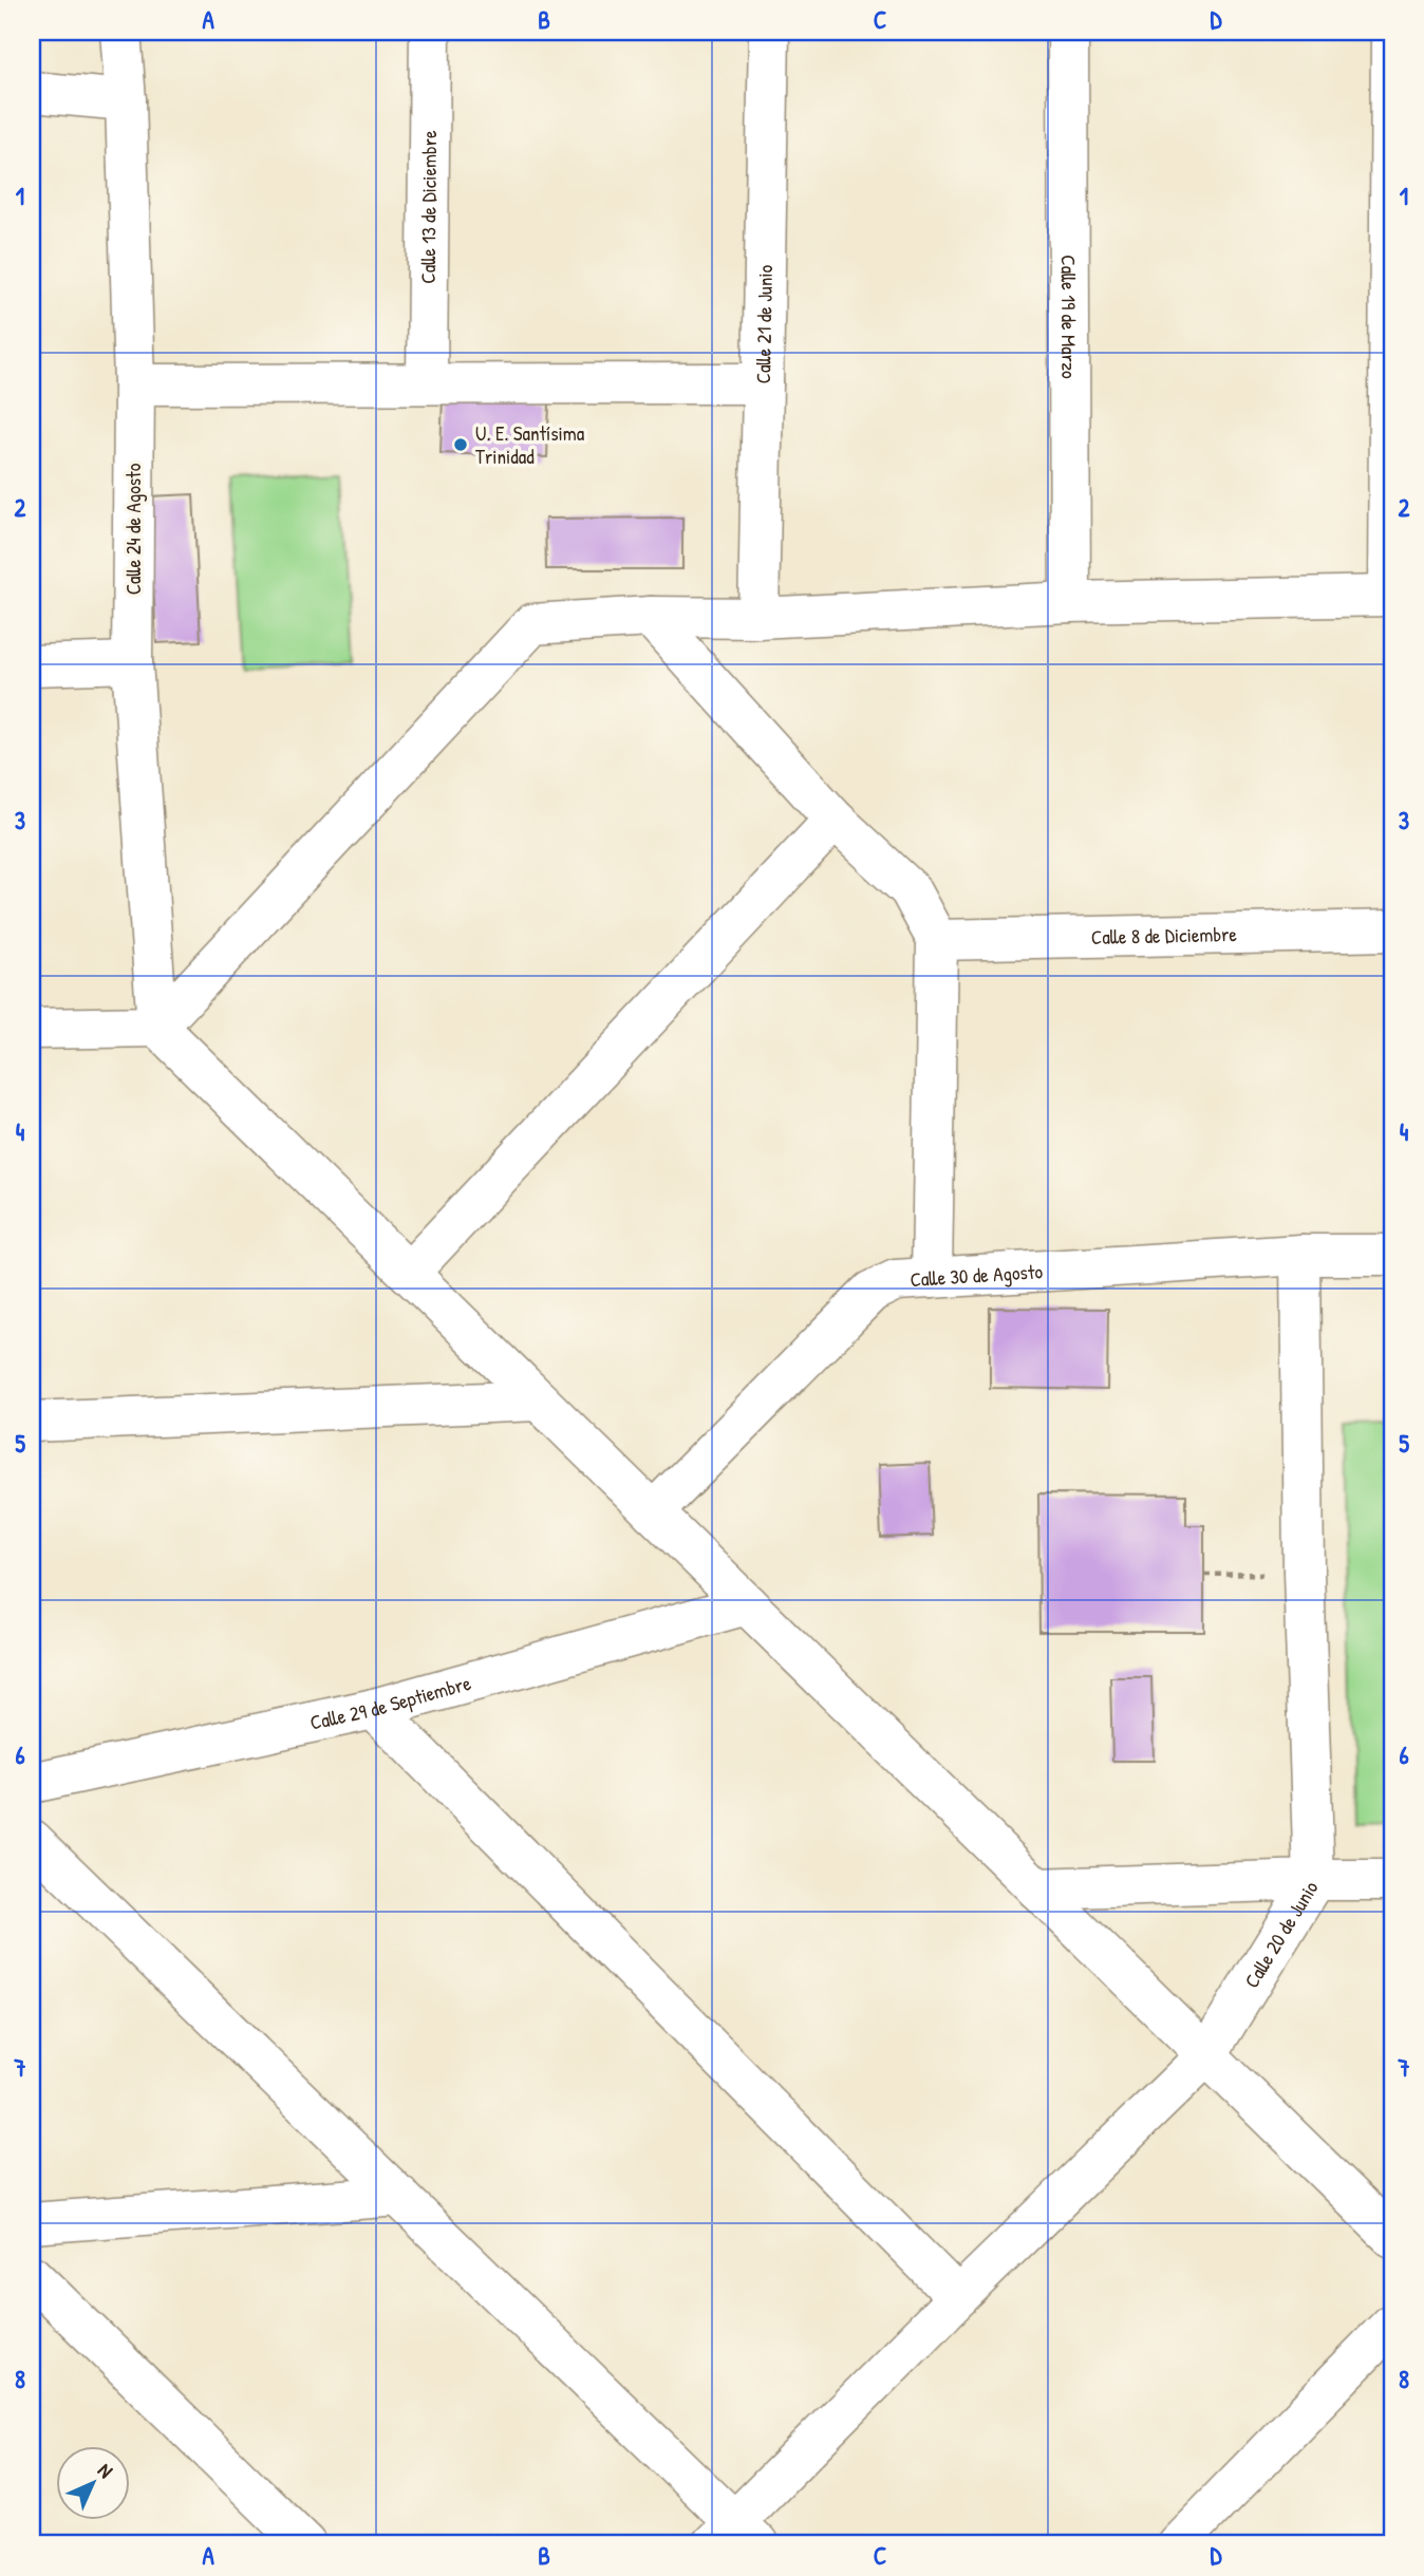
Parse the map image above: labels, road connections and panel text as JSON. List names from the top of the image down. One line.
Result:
{"streets":{"street":["Calle 13 de Diciembre","Calle 19 de Marzo","Calle 21 de Junio","Calle 24 de Agosto","Calle 8 de Diciembre","Calle 30 de Agosto","Calle 29 de Septiembre","Calle 20 de Junio"]},"places":["U. E. Santísima Trinidad"],"north":"top right","grid":{"columns":["A","B","C","D"],"rows":["1","2","3","4","5","6","7","8"]}}
